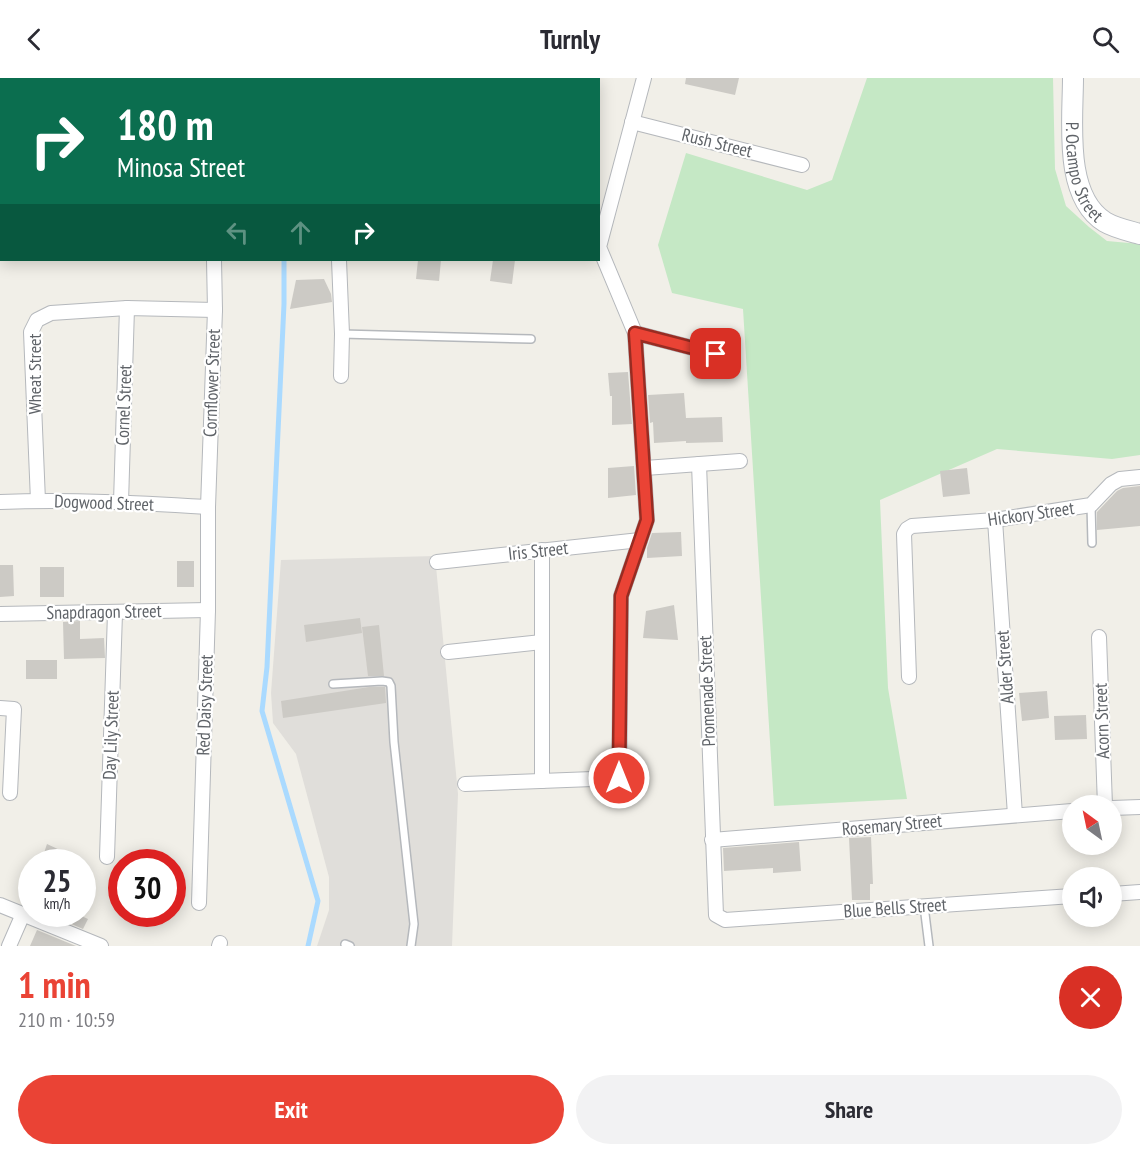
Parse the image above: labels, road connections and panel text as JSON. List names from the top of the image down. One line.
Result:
{"streets":{"street":["Rush Street","P. Ocampo Street","Wheat Street","Cornflower Street","Cornel Street","Dogwood Street","Hickory Street","Iris Street","Snapdragon Street","Alder Street","Promenade Street","Red Daisy Street","Acorn Street","Day Lily Street","Rosemary Street","Blue Bells Street"]},"crossings":[["Wheat Street","Cornflower Street"],["Wheat Street","Cornel Street"],["Wheat Street","Dogwood Street"],["Cornflower Street","Dogwood Street"],["Cornflower Street","Red Daisy Street"],["Cornel Street","Dogwood Street"],["Dogwood Street","Red Daisy Street"],["Hickory Street","Alder Street"],["Snapdragon Street","Red Daisy Street"],["Snapdragon Street","Day Lily Street"],["Alder Street","Rosemary Street"],["Promenade Street","Rosemary Street"],["Promenade Street","Blue Bells Street"]],"north":"top left","page":{"header":"Turnly","turn":["180 m","Minosa Street"],"speed":"25 km/h","limit":"30","heading":["1 min","210 m · 10:59"],"buttons":["Exit","Share"]}}
